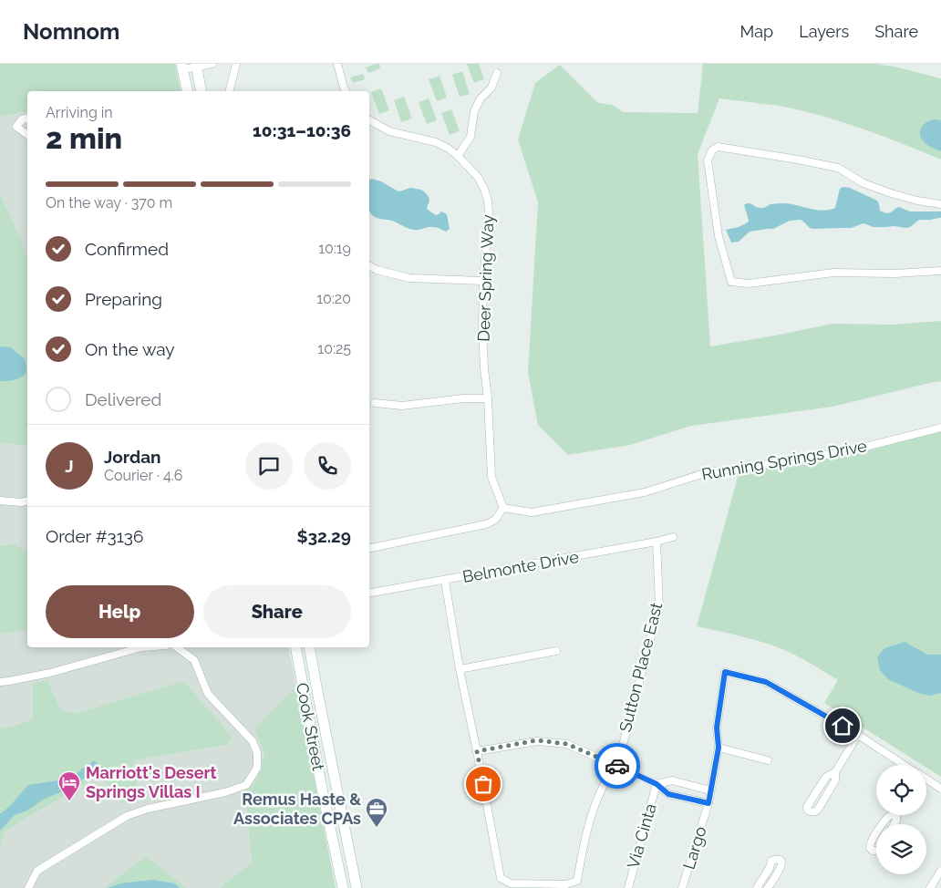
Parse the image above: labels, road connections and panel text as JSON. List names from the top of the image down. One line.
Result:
{"streets":{"main road":["Cook Street"],"street":["Deer Spring Way","Running Springs Drive","Belmonte Drive","Sutton Place East","Via Cinta","Largo"]},"crossings":[["Deer Spring Way","Running Springs Drive"],["Belmonte Drive","Sutton Place East"]],"places":{"hotel":["Marriott's Desert Springs Villas I"],"office":["Remus Haste & Associates CPAs"]},"page":{"header":"Nomnom","nav":["Map","Layers","Share"],"heading":["2 min","Arriving in","10:31–10:36"],"panel":["Jordan","Courier · 4.6","Order #3136","$32.29"],"bar":"On the way · 370 m","list":[["Confirmed","10:19"],["Preparing","10:20"],["On the way","10:25"],"Delivered"],"round":"J","buttons":["Help","Share"]}}
